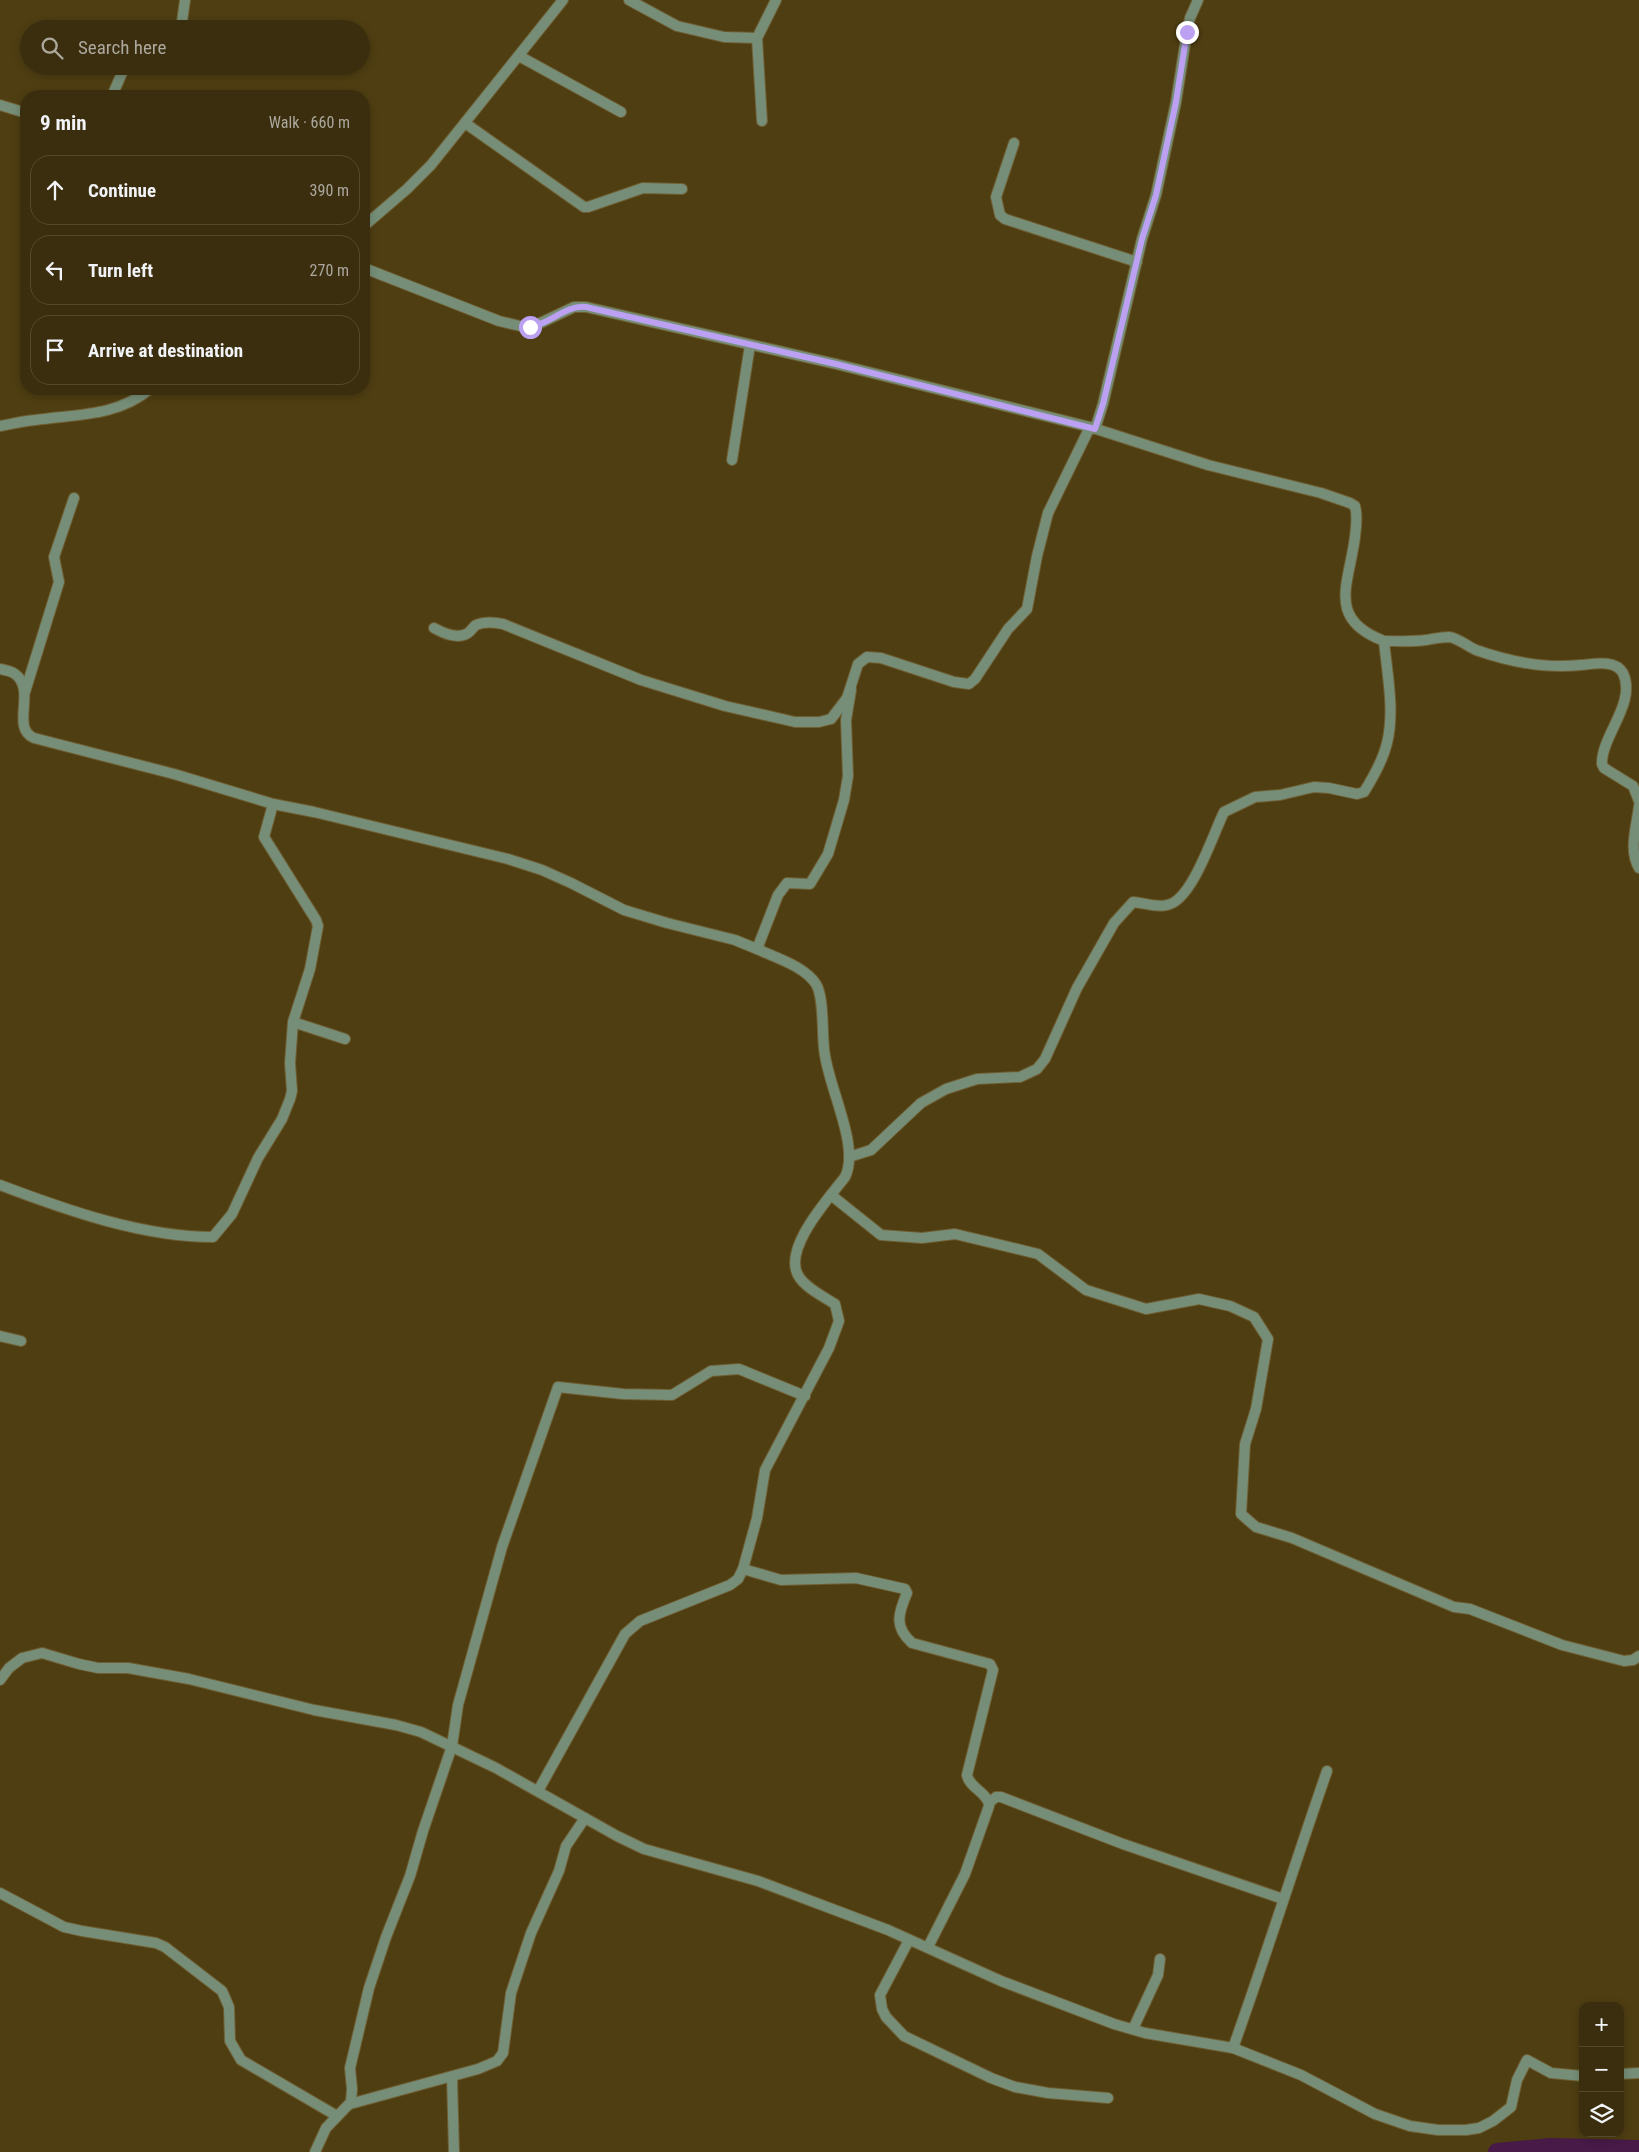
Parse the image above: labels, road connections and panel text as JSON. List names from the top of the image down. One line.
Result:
{"page":{"search":"Search here","heading":["9 min","Walk · 660 m"],"list":[["Continue","390 m"],["Turn left","270 m"],"Arrive at destination"],"map_buttons":["+","−"]}}
